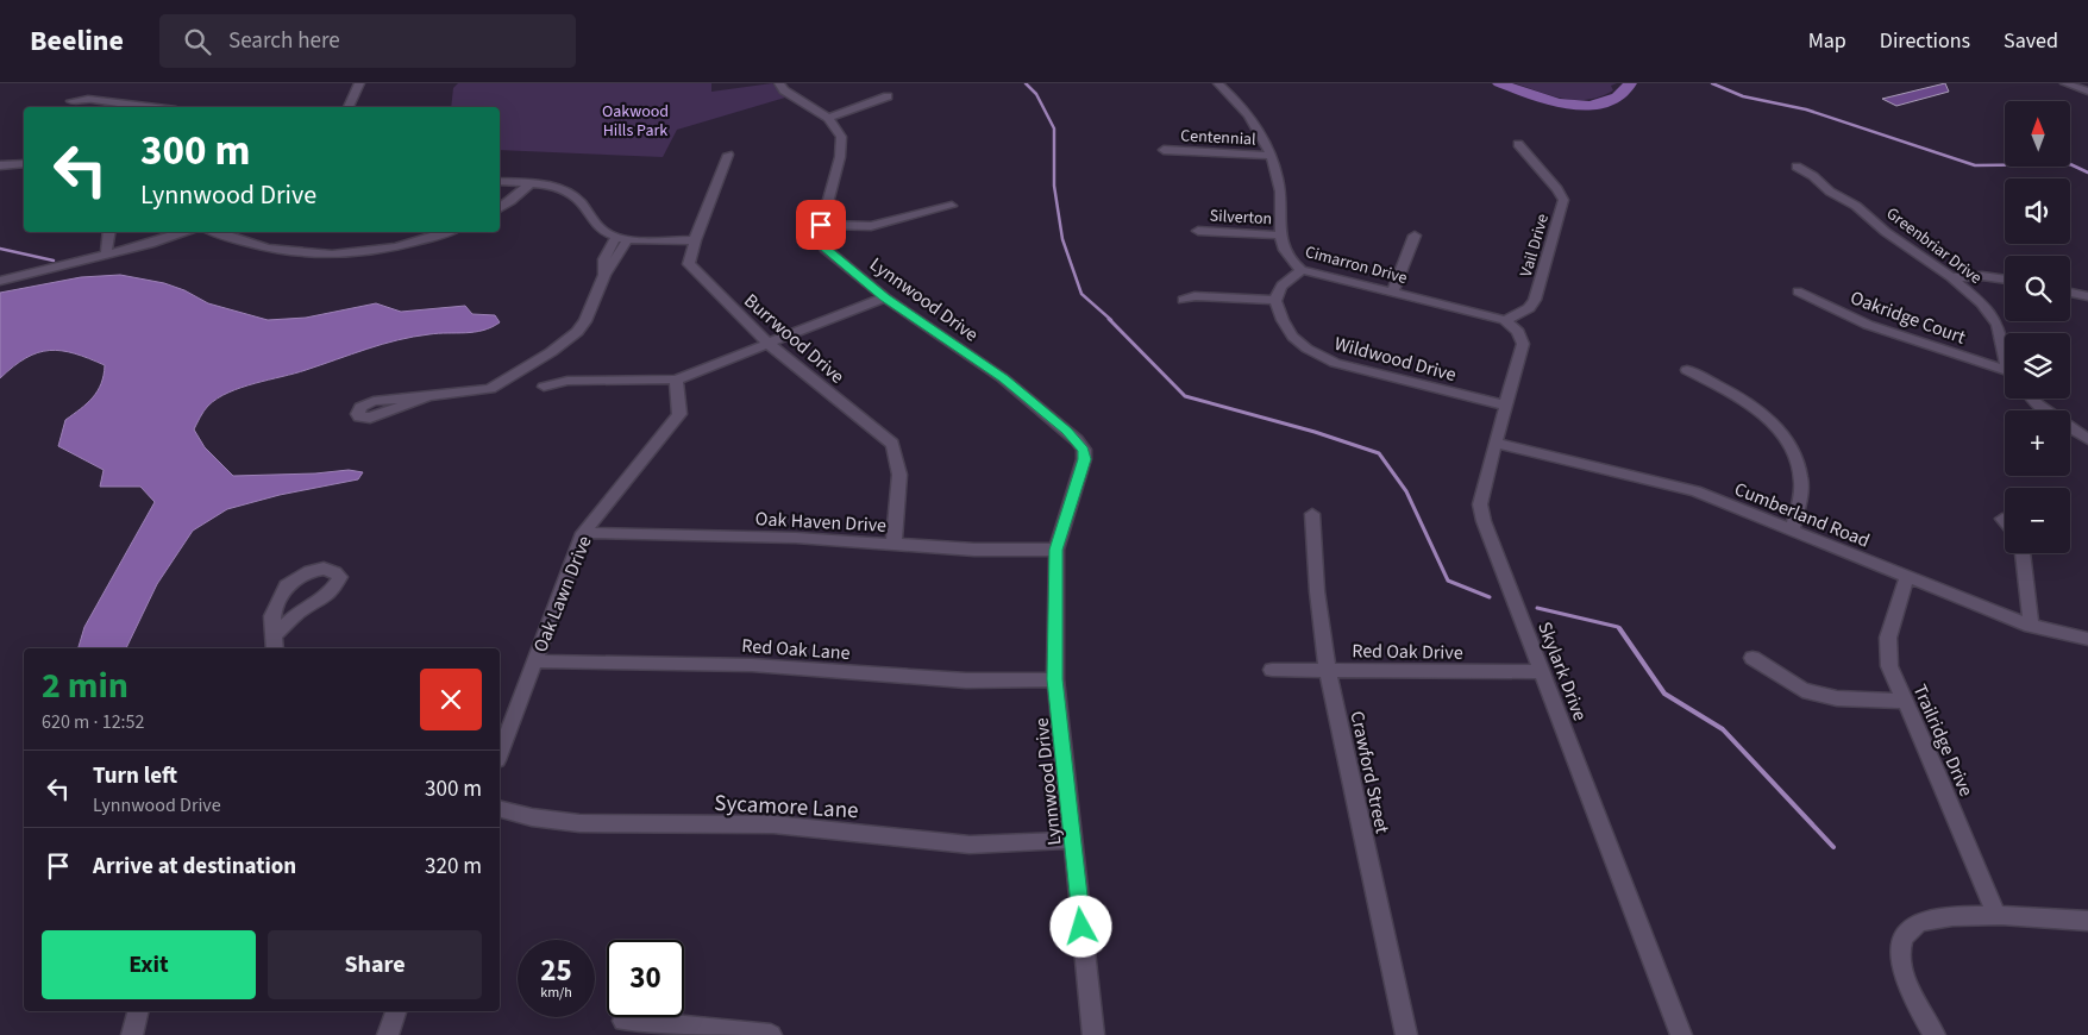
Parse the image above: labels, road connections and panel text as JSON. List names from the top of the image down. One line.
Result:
{"streets":{"street":["Centennial","Silverton","Vail Drive","Greenbriar Drive","Cimarron Drive","Lynnwood Drive","Oakridge Court","Burrwood Drive","Wildwood Drive","Cumberland Road","Oak Haven Drive","Oak Lawn Drive","Red Oak Lane","Red Oak Drive","Skylark Drive","Trailridge Drive","Crawford Street","Sycamore Lane"]},"crossings":[["Centennial","Cimarron Drive"],["Silverton","Cimarron Drive"],["Vail Drive","Cimarron Drive"],["Vail Drive","Skylark Drive"],["Cimarron Drive","Skylark Drive"],["Lynnwood Drive","Oak Haven Drive"],["Lynnwood Drive","Red Oak Lane"],["Lynnwood Drive","Sycamore Lane"],["Burrwood Drive","Oak Haven Drive"],["Wildwood Drive","Skylark Drive"],["Cumberland Road","Skylark Drive"],["Cumberland Road","Trailridge Drive"],["Oak Haven Drive","Oak Lawn Drive"],["Oak Lawn Drive","Red Oak Lane"],["Red Oak Drive","Skylark Drive"],["Red Oak Drive","Crawford Street"]],"parks":["Oakwood Hills Park"],"north":"top","page":{"header":"Beeline","search":"Search here","nav":["Map","Directions","Saved"],"map_buttons":["+","−"],"turn":["300 m","Lynnwood Drive"],"heading":["2 min","620 m · 12:52"],"list":[{"name":"Turn left","note":"Lynnwood Drive","value":"300 m"},{"name":"Arrive at destination","value":"320 m"}],"buttons":["Exit","Share"],"speed":"25 km/h","limit":"30"}}
